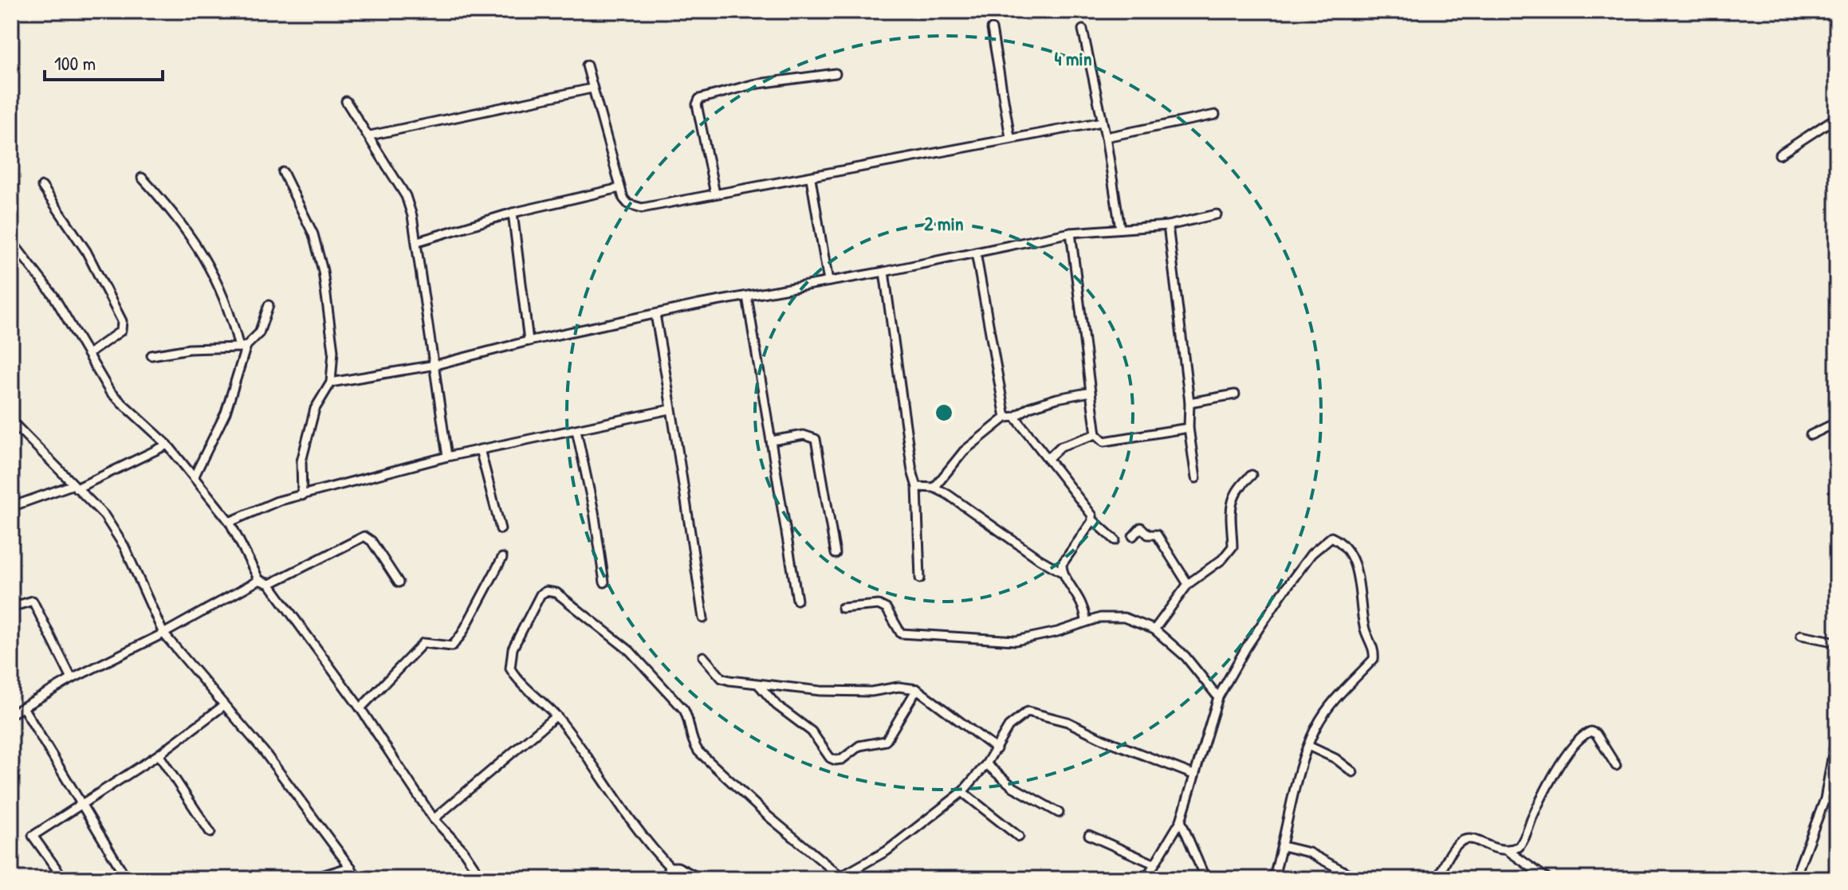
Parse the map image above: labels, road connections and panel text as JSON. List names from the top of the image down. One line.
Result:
{"scale_bar":"100 m","rings":["4 min","2 min"]}
